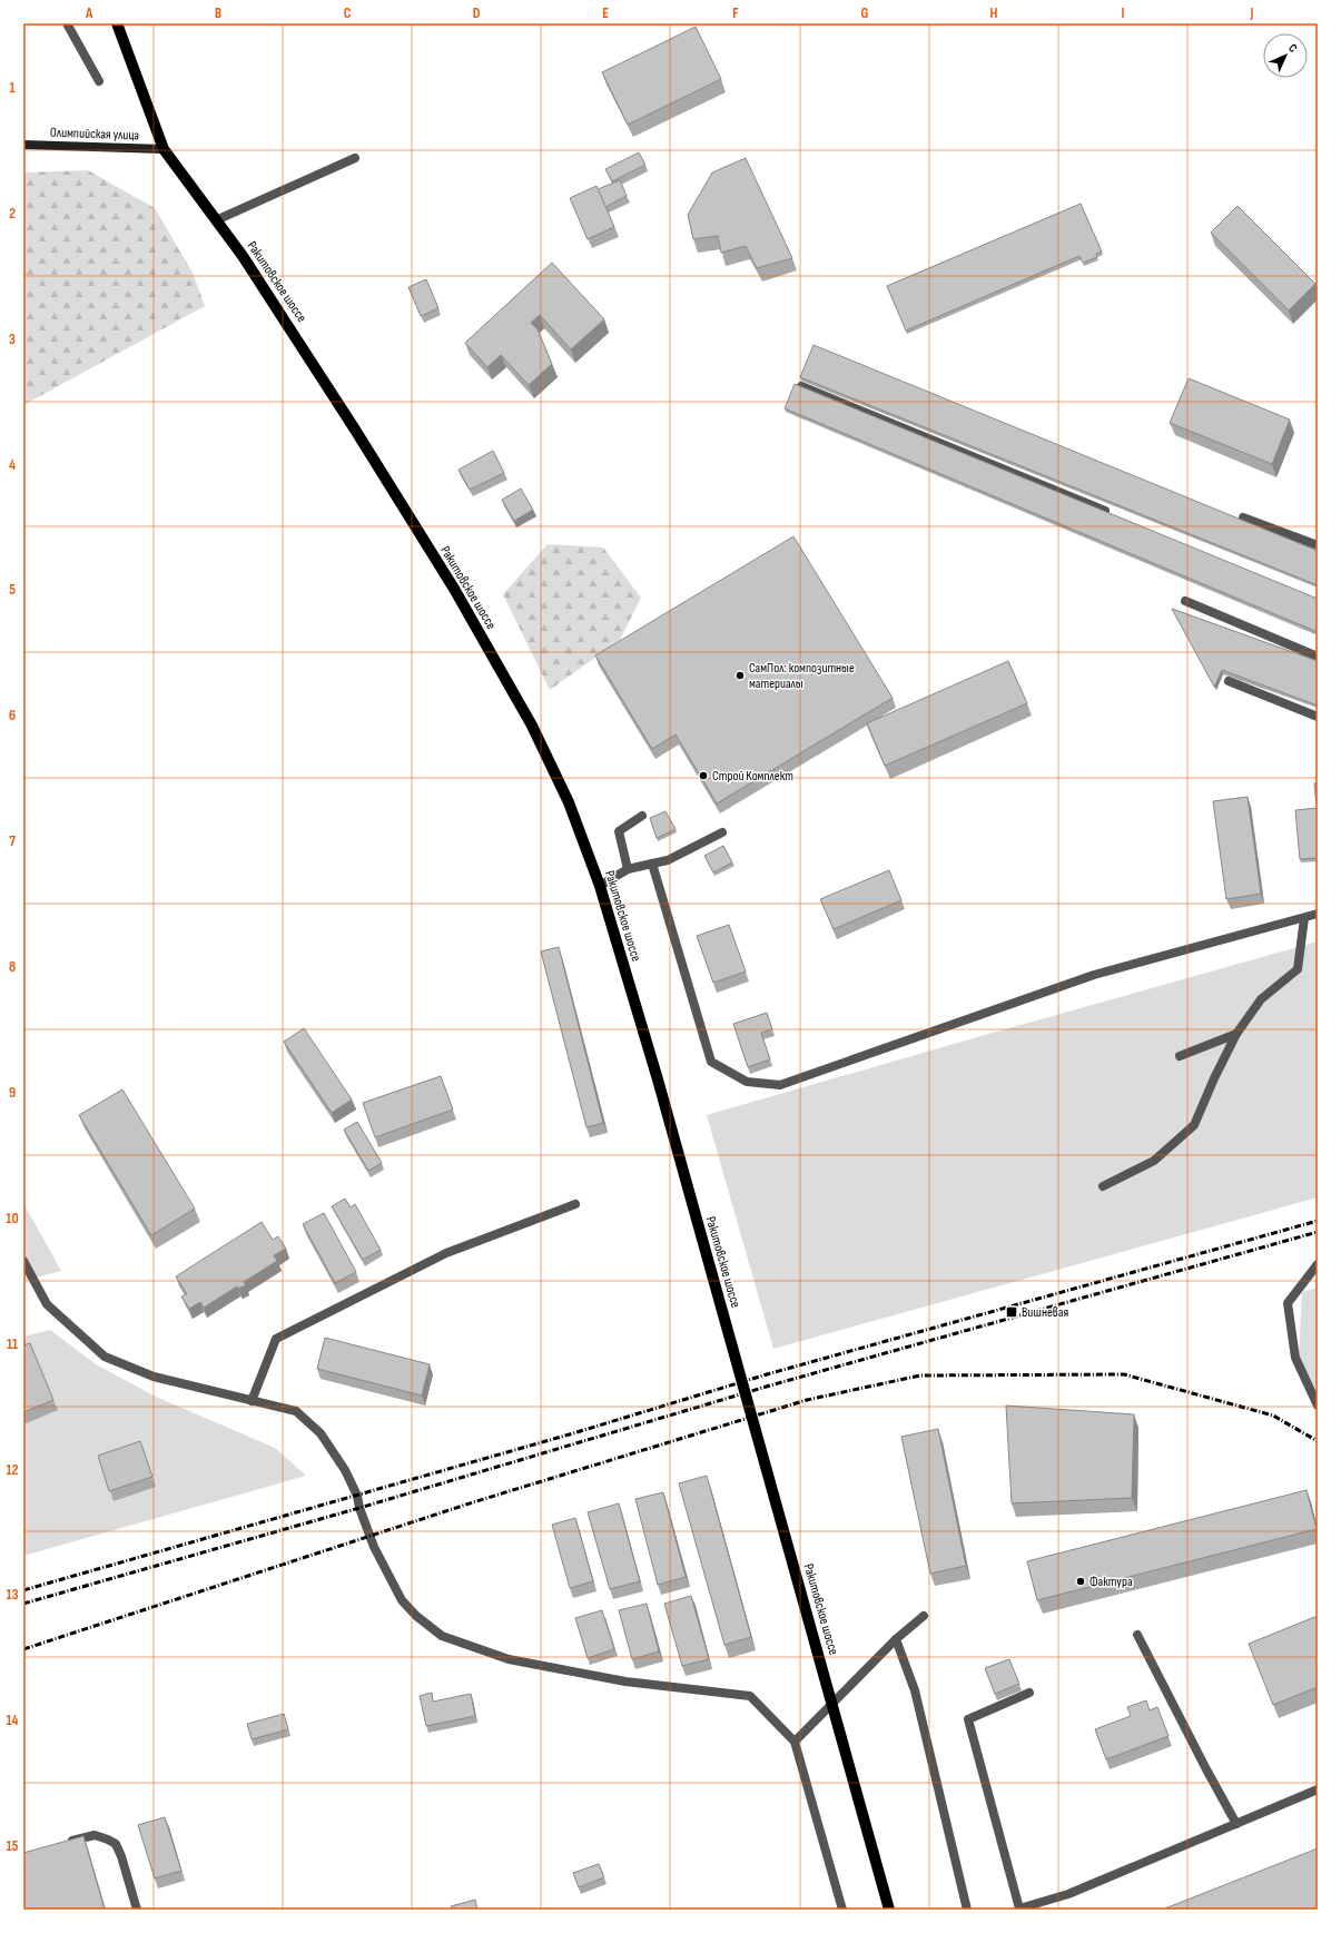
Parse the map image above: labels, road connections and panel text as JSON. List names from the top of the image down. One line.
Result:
{"streets":{"main road":["Ракитовское шоссе"],"street":["Олимпийская улица"]},"crossings":[["Олимпийская улица","Ракитовское шоссе"]],"places":{"other":["СамПол: композитные материалы","Строй Комплект","Фактура"],"transit":["Вишневая"]},"north":"top right","grid":{"columns":["A","B","C","D","E","F","G","H","I","J"],"rows":["1","2","3","4","5","6","7","8","9","10","11","12","13","14","15"]}}
